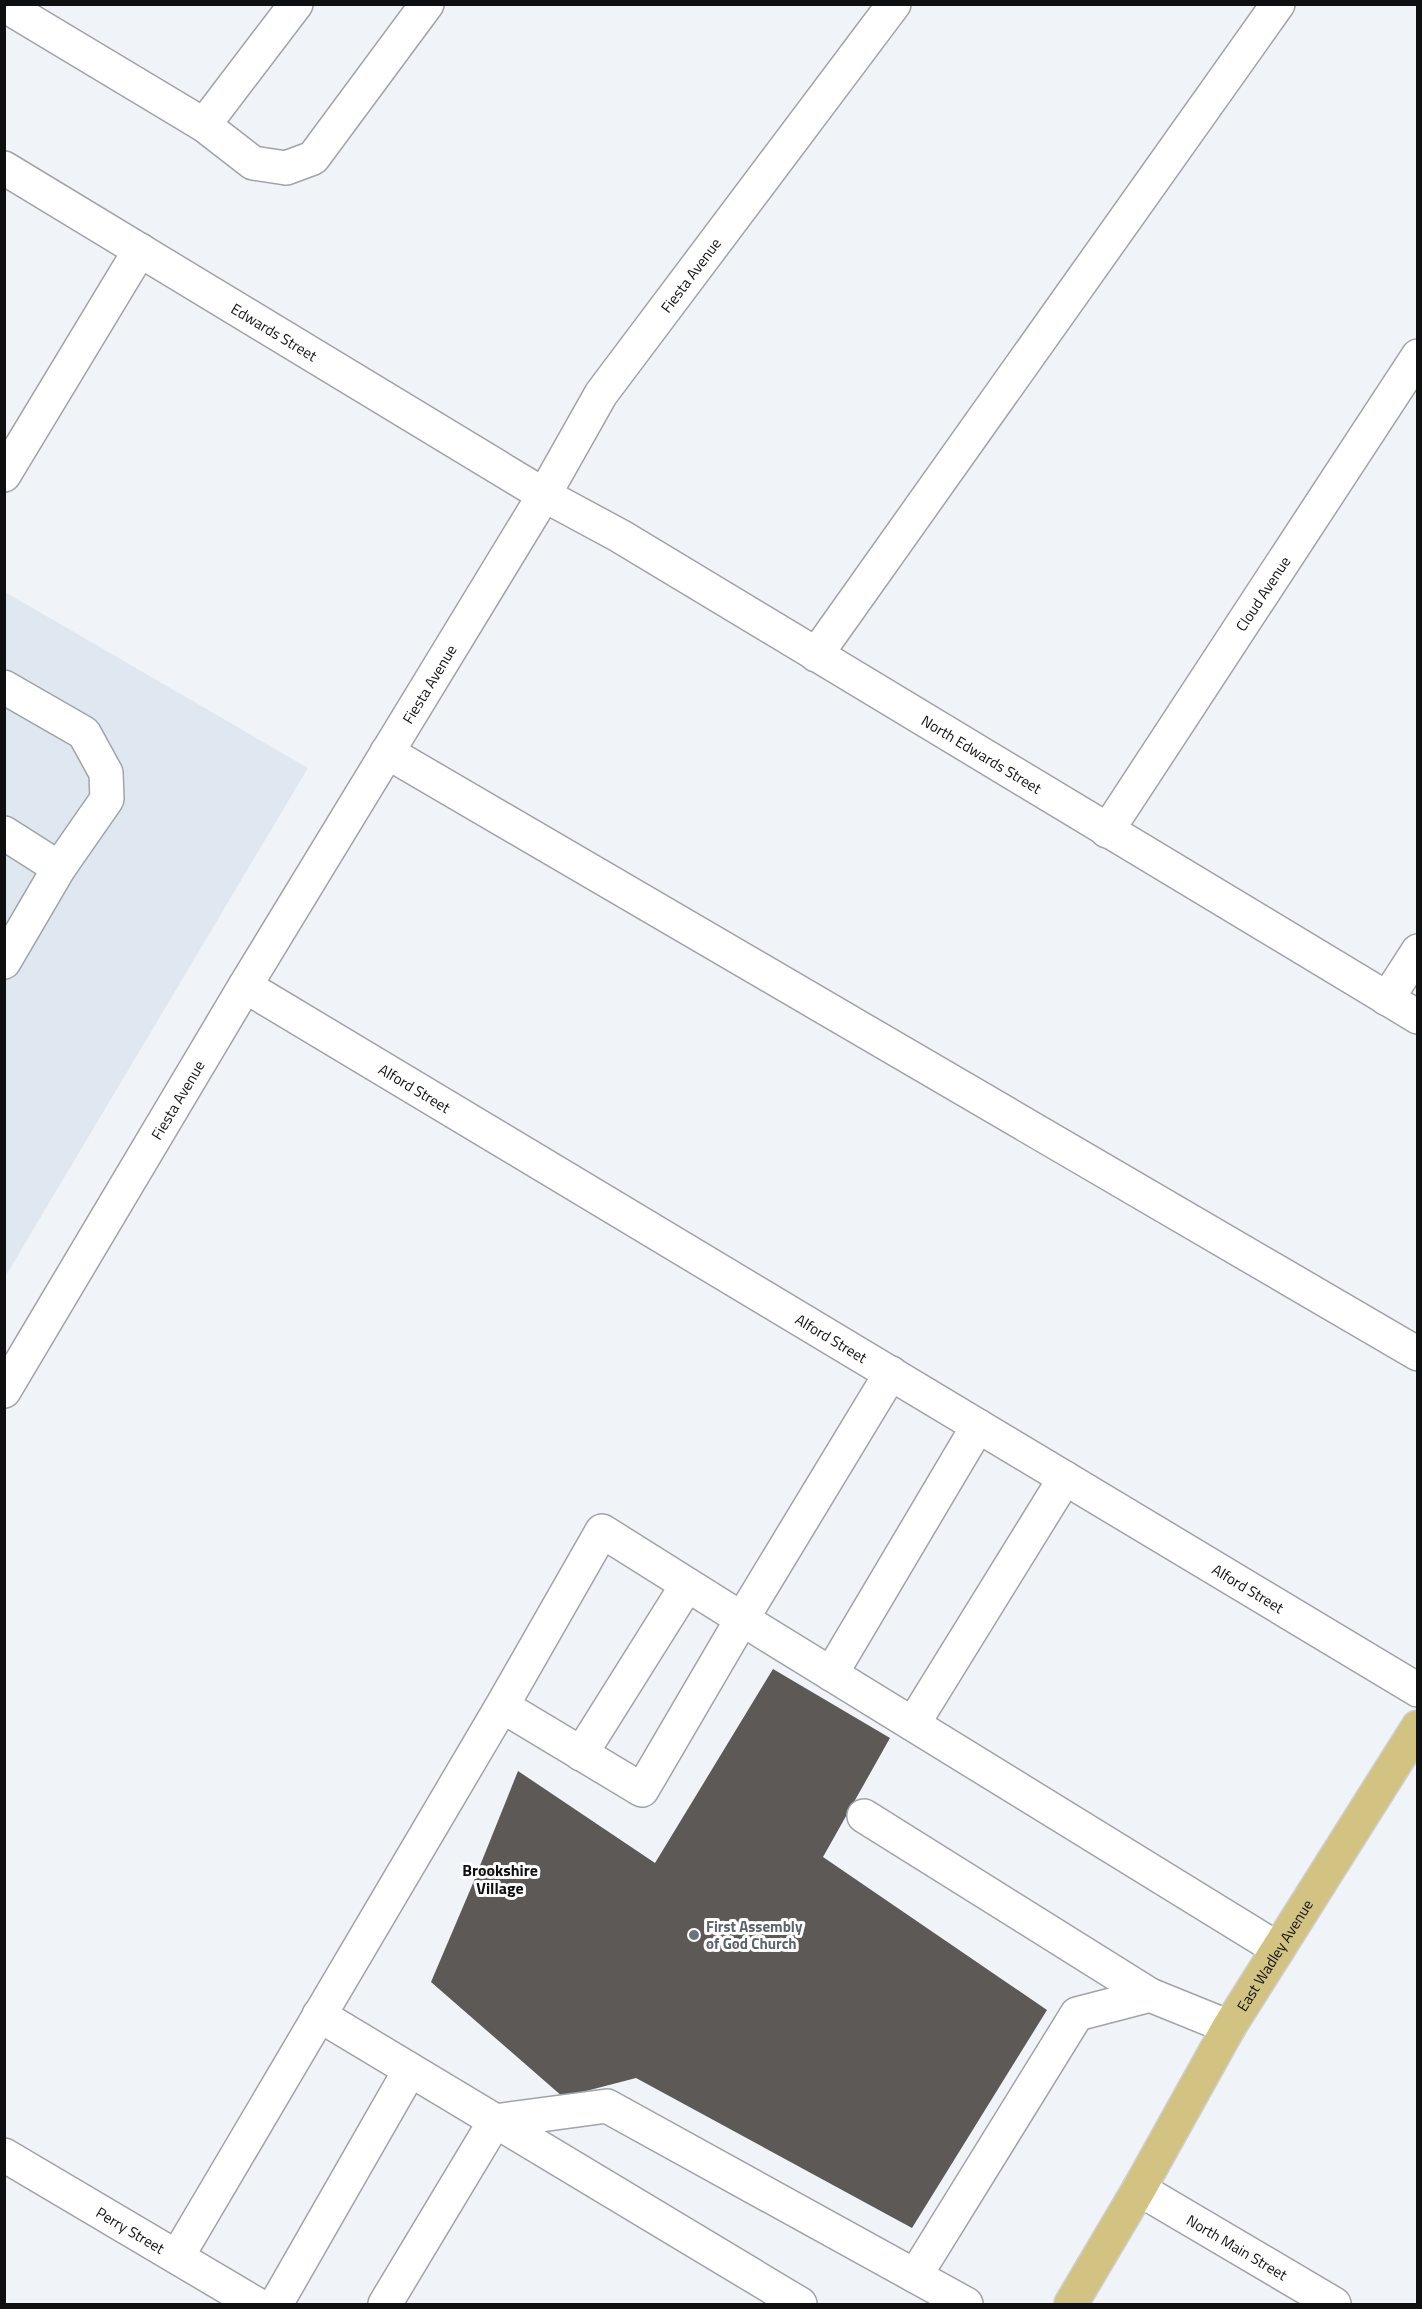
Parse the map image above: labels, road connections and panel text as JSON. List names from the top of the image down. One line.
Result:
{"streets":{"main road":["East Wadley Avenue"],"street":["Fiesta Avenue","Edwards Street","Cloud Avenue","North Edwards Street","Alford Street","Perry Street","North Main Street"]},"crossings":[["Fiesta Avenue","Edwards Street"],["Fiesta Avenue","North Edwards Street"],["Fiesta Avenue","Alford Street"],["Edwards Street","North Edwards Street"],["Cloud Avenue","North Edwards Street"],["East Wadley Avenue","North Main Street"]],"districts":["Brookshire Village"],"places":["First Assembly of God Church"]}
